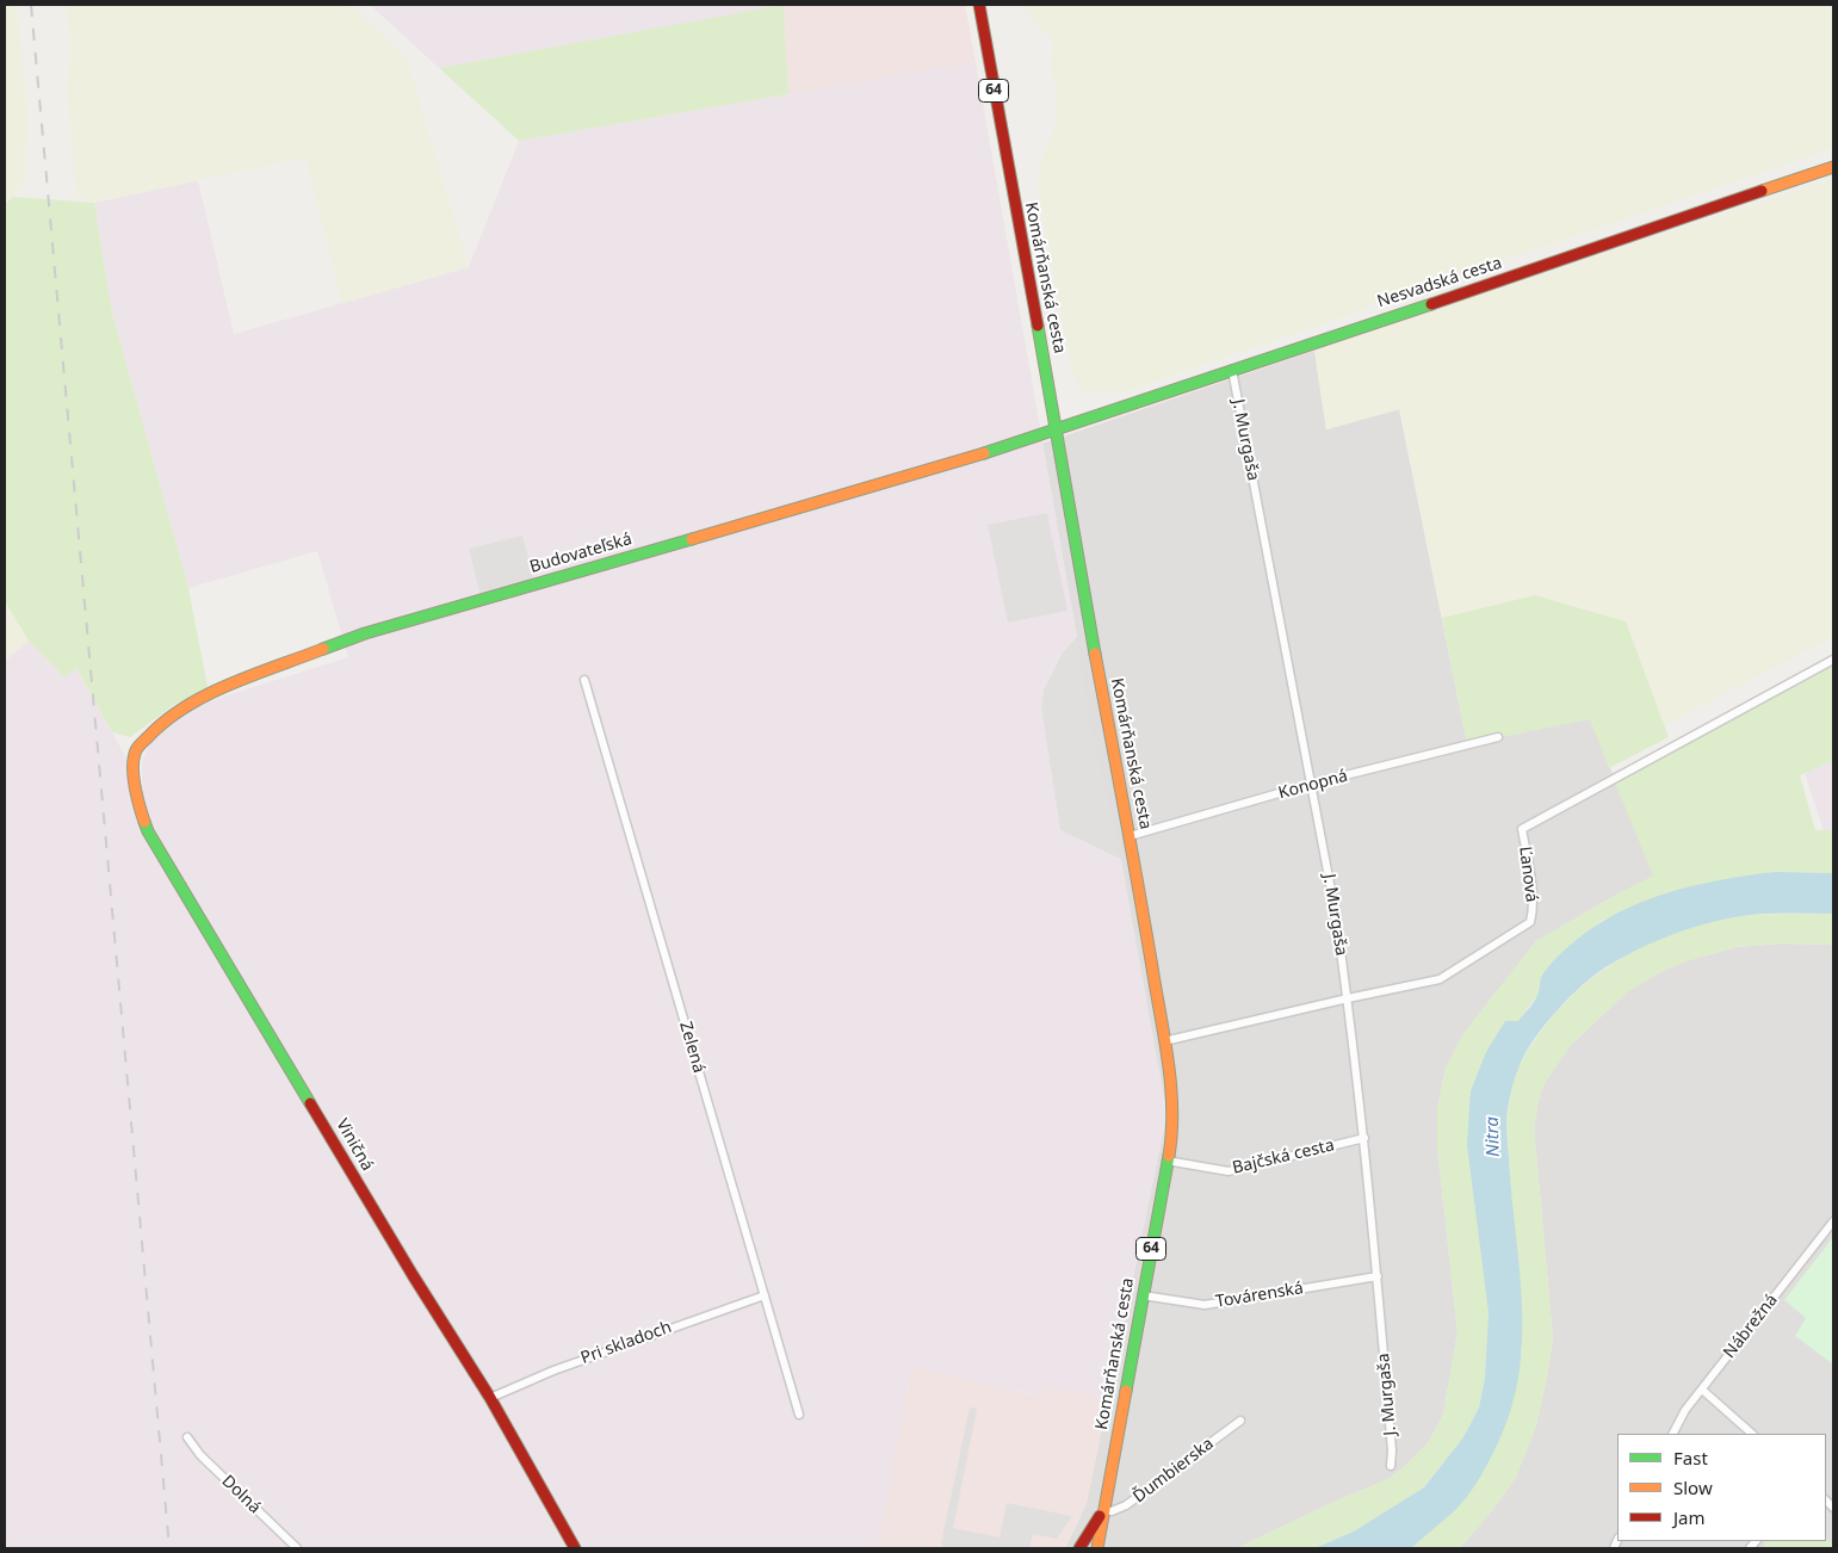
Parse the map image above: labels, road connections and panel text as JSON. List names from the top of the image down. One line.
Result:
{"streets":{"street":["64","Komárňanská cesta","Nesvadská cesta","J. Murgaša","Budovateľská","Konopná","Ľanová","Zelená","Viničná","Bajčská cesta","Továrenská","Nábrežná","Pri skladoch","Ďumbierska","Dolná"]},"crossings":[["Komárňanská cesta","Nesvadská cesta"],["Komárňanská cesta","Budovateľská"],["Komárňanská cesta","Konopná"],["Komárňanská cesta","Ľanová"],["Komárňanská cesta","Bajčská cesta"],["Komárňanská cesta","Továrenská"],["Komárňanská cesta","Ďumbierska"],["Nesvadská cesta","J. Murgaša"],["Nesvadská cesta","Budovateľská"],["J. Murgaša","Konopná"],["J. Murgaša","Ľanová"],["J. Murgaša","Bajčská cesta"],["J. Murgaša","Továrenská"],["Budovateľská","Viničná"],["Zelená","Pri skladoch"],["Viničná","Pri skladoch"]],"water":["Nitra"],"legend":["Fast","Slow","Jam"]}
